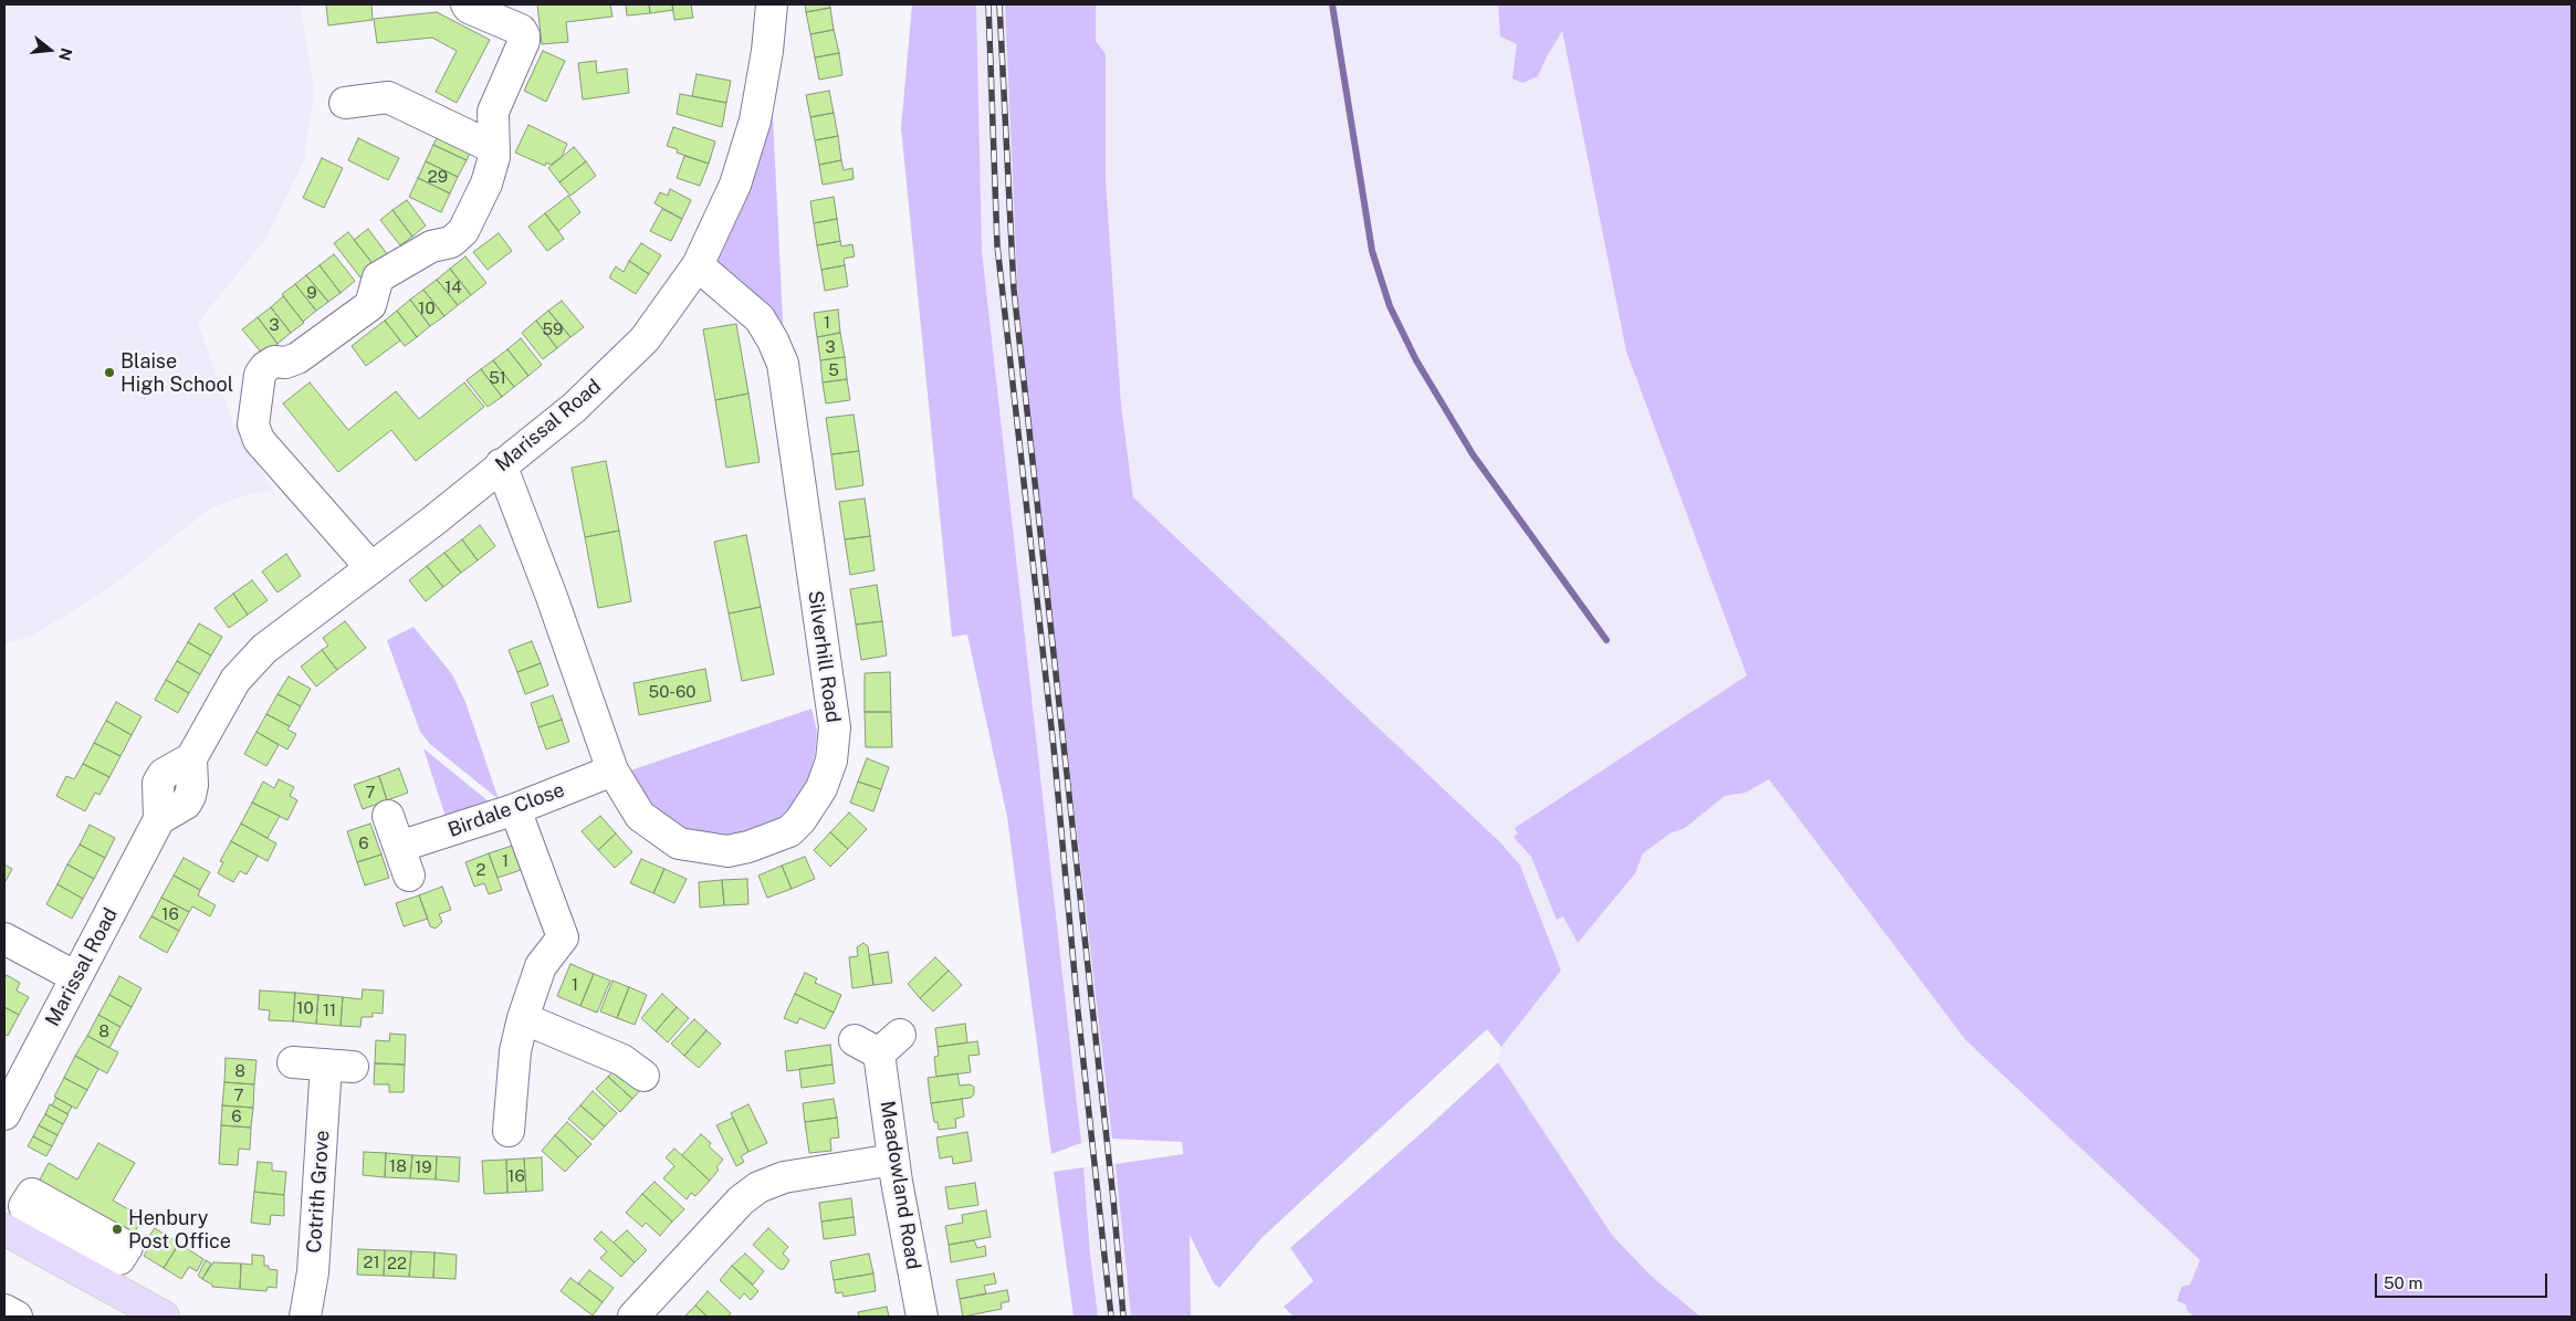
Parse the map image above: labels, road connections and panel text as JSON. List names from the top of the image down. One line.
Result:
{"streets":{"street":["Marissal Road","Silverhill Road","Birdale Close","Meadowland Road","Cotrith Grove"]},"crossings":[["Marissal Road","Silverhill Road"],["Silverhill Road","Birdale Close"]],"places":["Blaise High School","Henbury Post Office"],"house_numbers":["29","14","9","10","1","3","59","3","5","51","50-60","7","6","1","2","16","1","10","11","8","8","7","6","18","19","16","21","22"],"scale_bar":"50 m","north":"right"}
